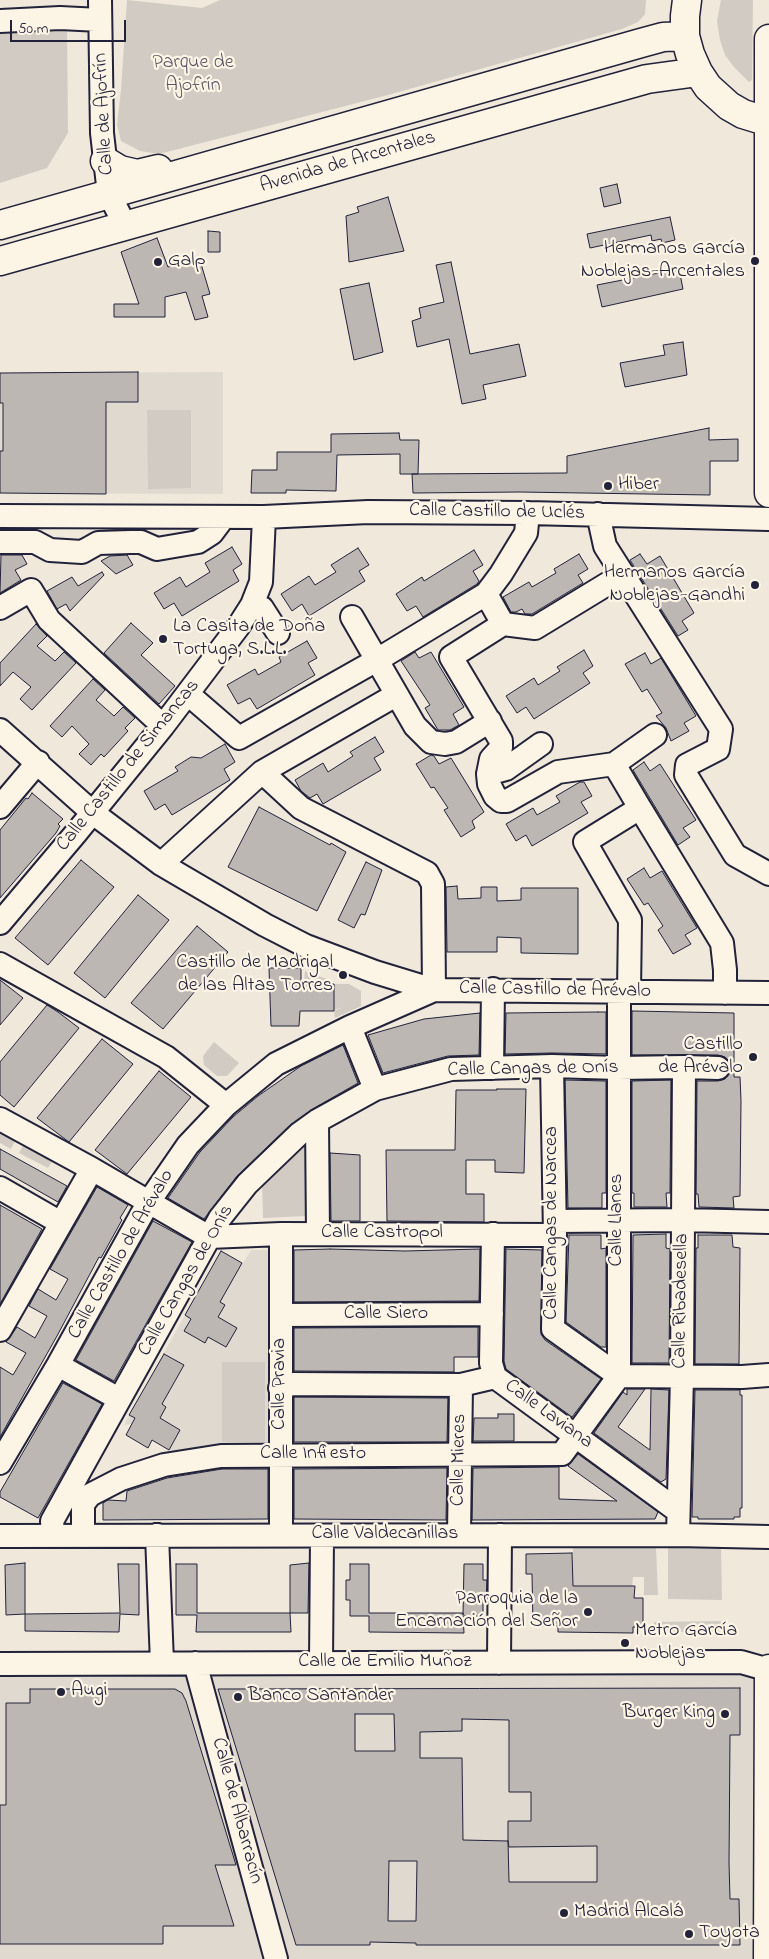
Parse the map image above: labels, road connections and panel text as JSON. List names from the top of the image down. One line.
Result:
{"streets":{"main road":["Avenida de Arcentales"],"street":["Calle de Ajofrín","Calle Castillo de Uclés","Calle Castillo de Simancas","Calle Castillo de Arévalo","Calle Cangas de Onís","Calle Llanes","Calle Cangas de Narcea","Calle Castropol","Calle Ribadesella","Calle Siero","Calle Pravia","Calle Laviana","Calle Infiesto","Calle Mieres","Calle Valdecanillas","Calle de Emilio Muñoz","Calle de Albarracín"]},"crossings":[["Calle de Ajofrín","Avenida de Arcentales"],["Calle Castillo de Uclés","Calle Castillo de Simancas"],["Calle Castillo de Arévalo","Calle Llanes"],["Calle Cangas de Onís","Calle Llanes"],["Calle Cangas de Onís","Calle Cangas de Narcea"],["Calle Cangas de Onís","Calle Castropol"],["Calle Cangas de Onís","Calle Ribadesella"],["Calle Cangas de Onís","Calle Valdecanillas"],["Calle Llanes","Calle Cangas de Narcea"],["Calle Llanes","Calle Castropol"],["Calle Cangas de Narcea","Calle Castropol"],["Calle Castropol","Calle Ribadesella"],["Calle Castropol","Calle Pravia"],["Calle Ribadesella","Calle Laviana"],["Calle Ribadesella","Calle Valdecanillas"],["Calle Siero","Calle Pravia"],["Calle Pravia","Calle Laviana"],["Calle Pravia","Calle Infiesto"],["Calle Pravia","Calle Valdecanillas"],["Calle Laviana","Calle Infiesto"],["Calle Laviana","Calle Mieres"],["Calle Infiesto","Calle Mieres"],["Calle Infiesto","Calle Valdecanillas"],["Calle Mieres","Calle Valdecanillas"],["Calle de Emilio Muñoz","Calle de Albarracín"]],"parks":["Parque de Ajofrín"],"places":["Hermanos García Noblejas-Arcentales","Galp","Hiber","Hermanos García Noblejas-Gandhi","La Casita de Doña Tortuga, S.L.L.","Castillo de Madrigal de las Altas Torres","Castillo de Arévalo","Parroquia de la Encarnación del Señor","Metro García Noblejas","Augi","Banco Santander","Burger King","Madrid Alcalá","Toyota"],"scale_bar":"50 m"}
